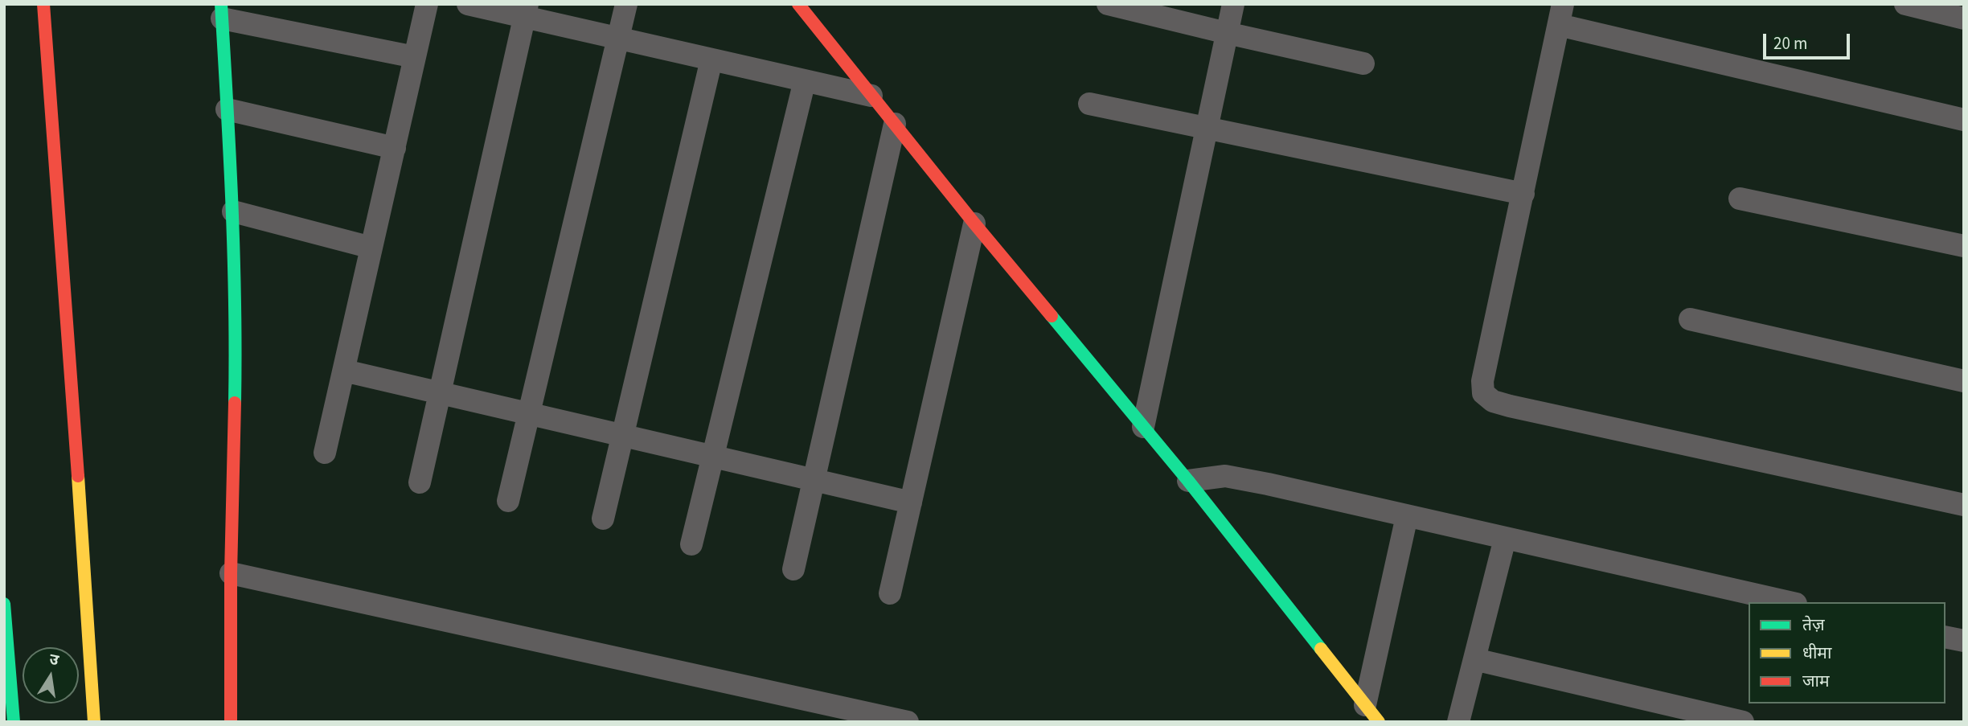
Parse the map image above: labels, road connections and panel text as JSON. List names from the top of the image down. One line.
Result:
{"legend":["तेज़","धीमा","जाम"],"scale_bar":"20 m","north":"top"}
